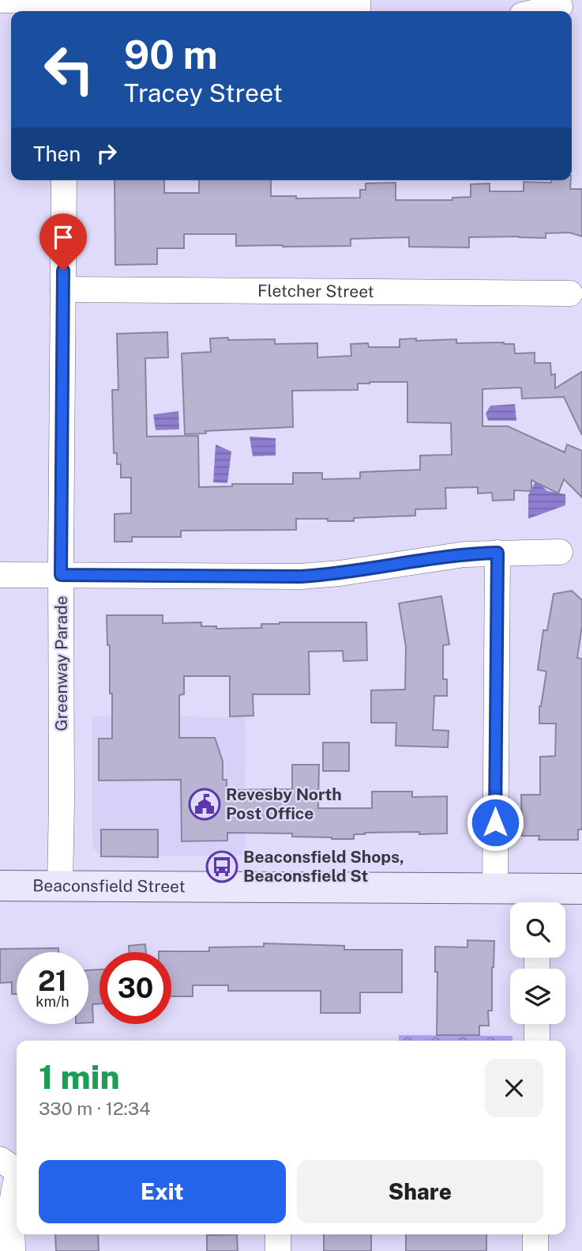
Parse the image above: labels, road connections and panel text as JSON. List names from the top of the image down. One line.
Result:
{"streets":{"main road":["Beaconsfield Street"],"street":["Fletcher Street","Greenway Parade"]},"crossings":[["Fletcher Street","Greenway Parade"],["Greenway Parade","Beaconsfield Street"]],"places":{"public building":["Revesby North Post Office"],"bus stop":["Beaconsfield Shops, Beaconsfield St"]},"page":{"turn":["90 m","Tracey Street"],"then":"Then","speed":"21 km/h","limit":"30","heading":["1 min","330 m · 12:34"],"buttons":["Exit","Share"]}}
